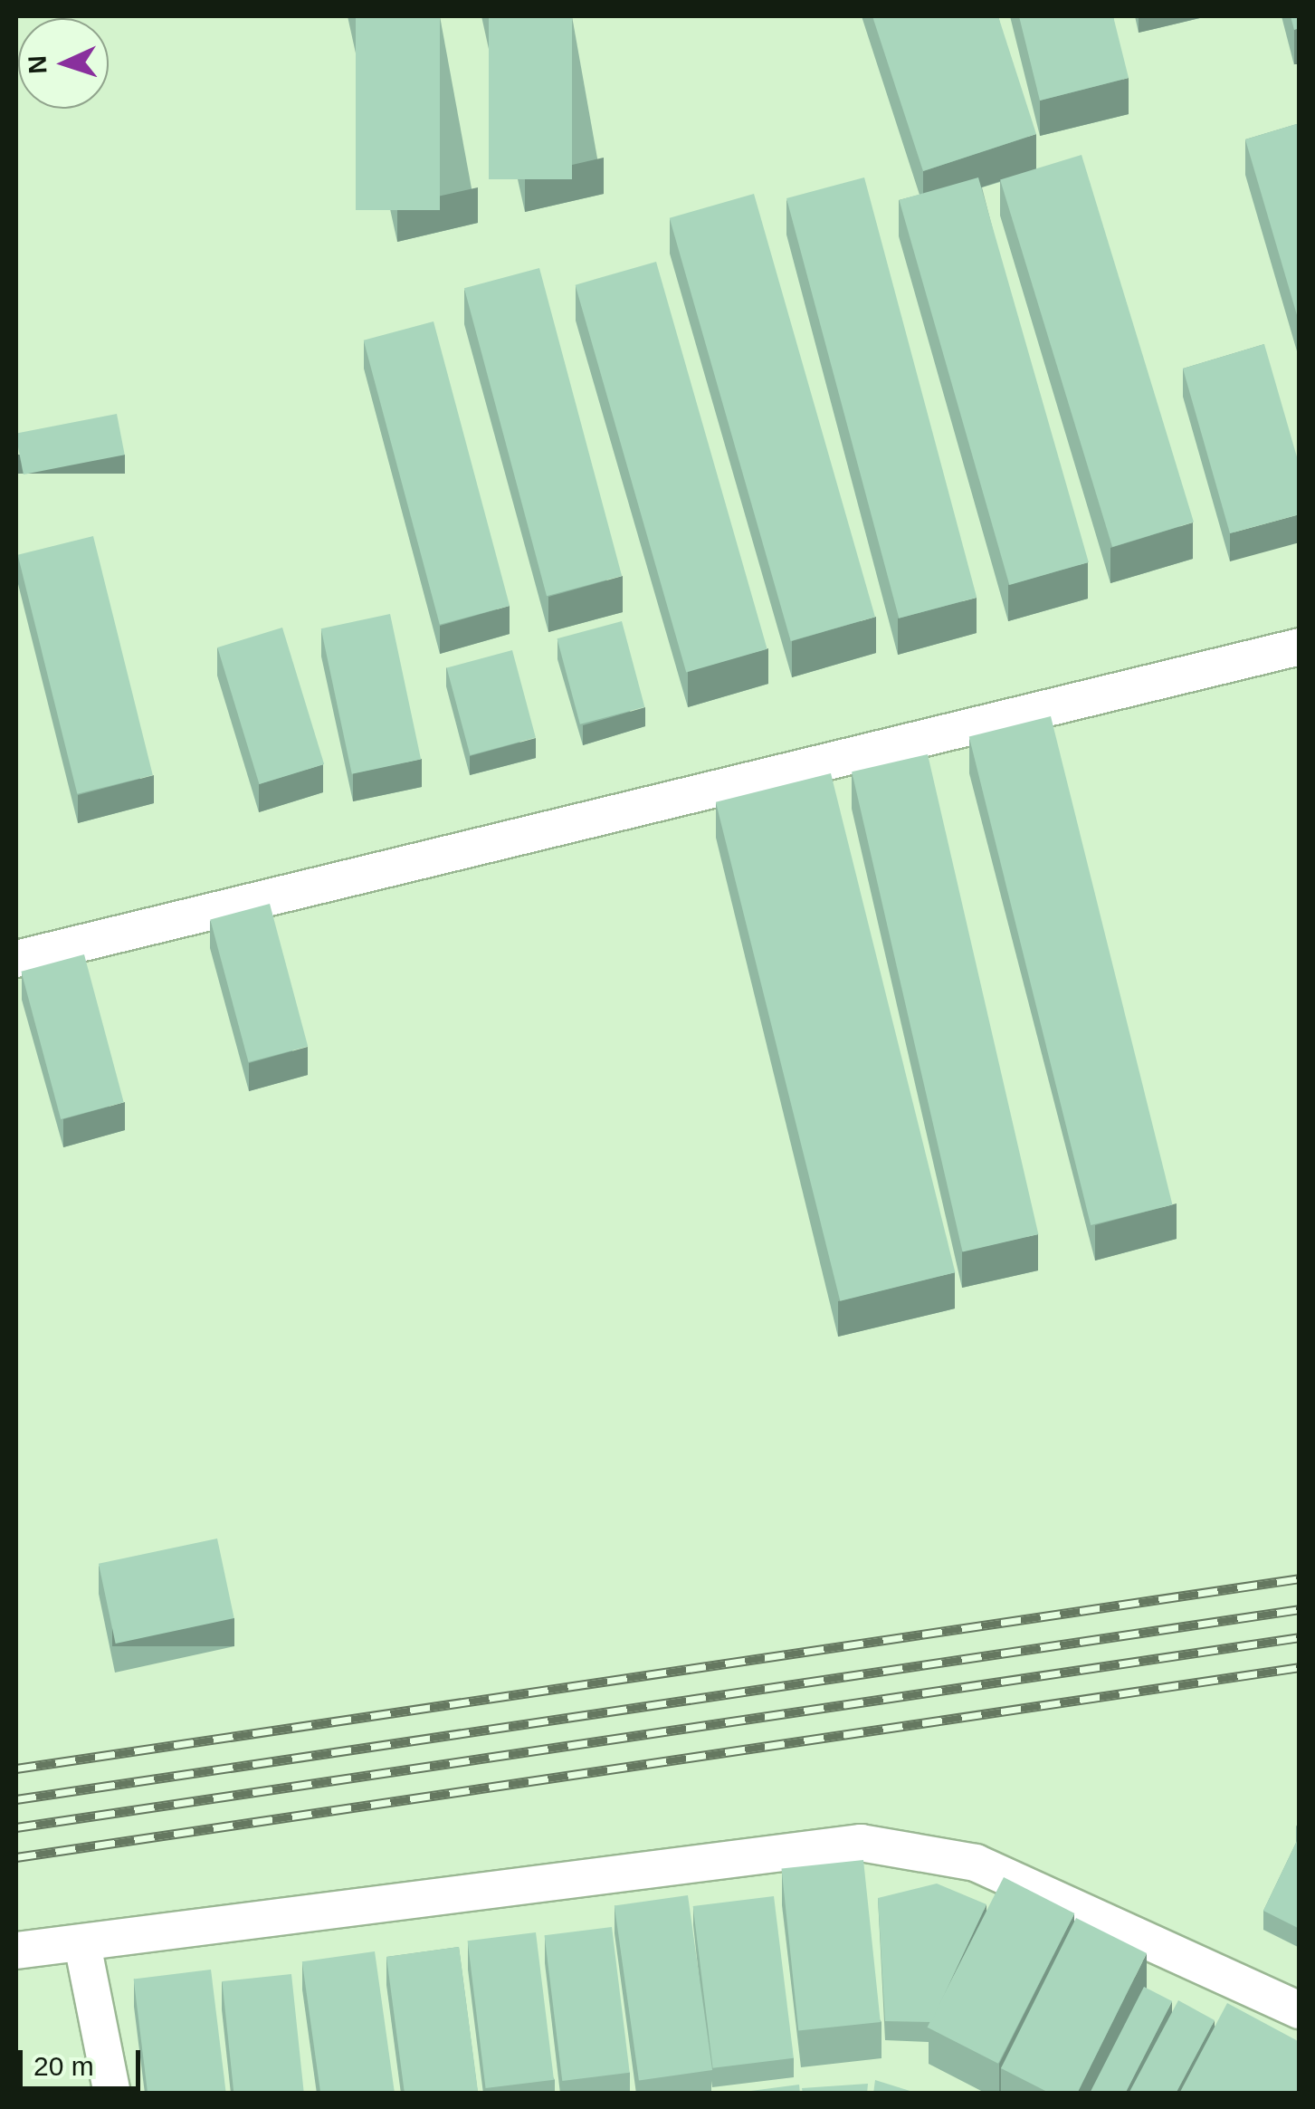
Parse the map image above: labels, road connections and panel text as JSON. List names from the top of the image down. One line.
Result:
{"scale_bar":"20 m","north":"left"}
